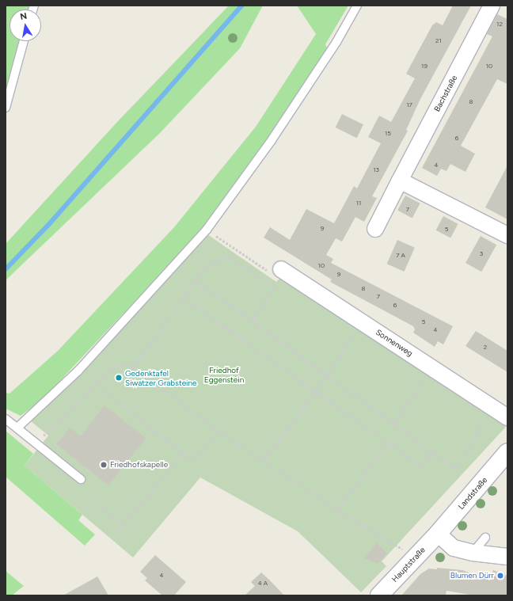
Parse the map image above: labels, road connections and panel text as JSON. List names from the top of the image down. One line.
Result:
{"streets":{"street":["Bachstraße","Sonnenweg","Landstraße","Hauptstraße"]},"crossings":[["Landstraße","Hauptstraße"]],"parks":["Friedhof Eggenstein"],"places":["Gedenktafel Siwatzer Grabsteine","Friedhofskapelle","Blumen Dürr"],"house_numbers":["12","21","19","10","8","17","15","6","4","13","11","7","9","5","3","7 A","10","9","8","7","6","5","4","2","4","4 A"],"north":"top"}
